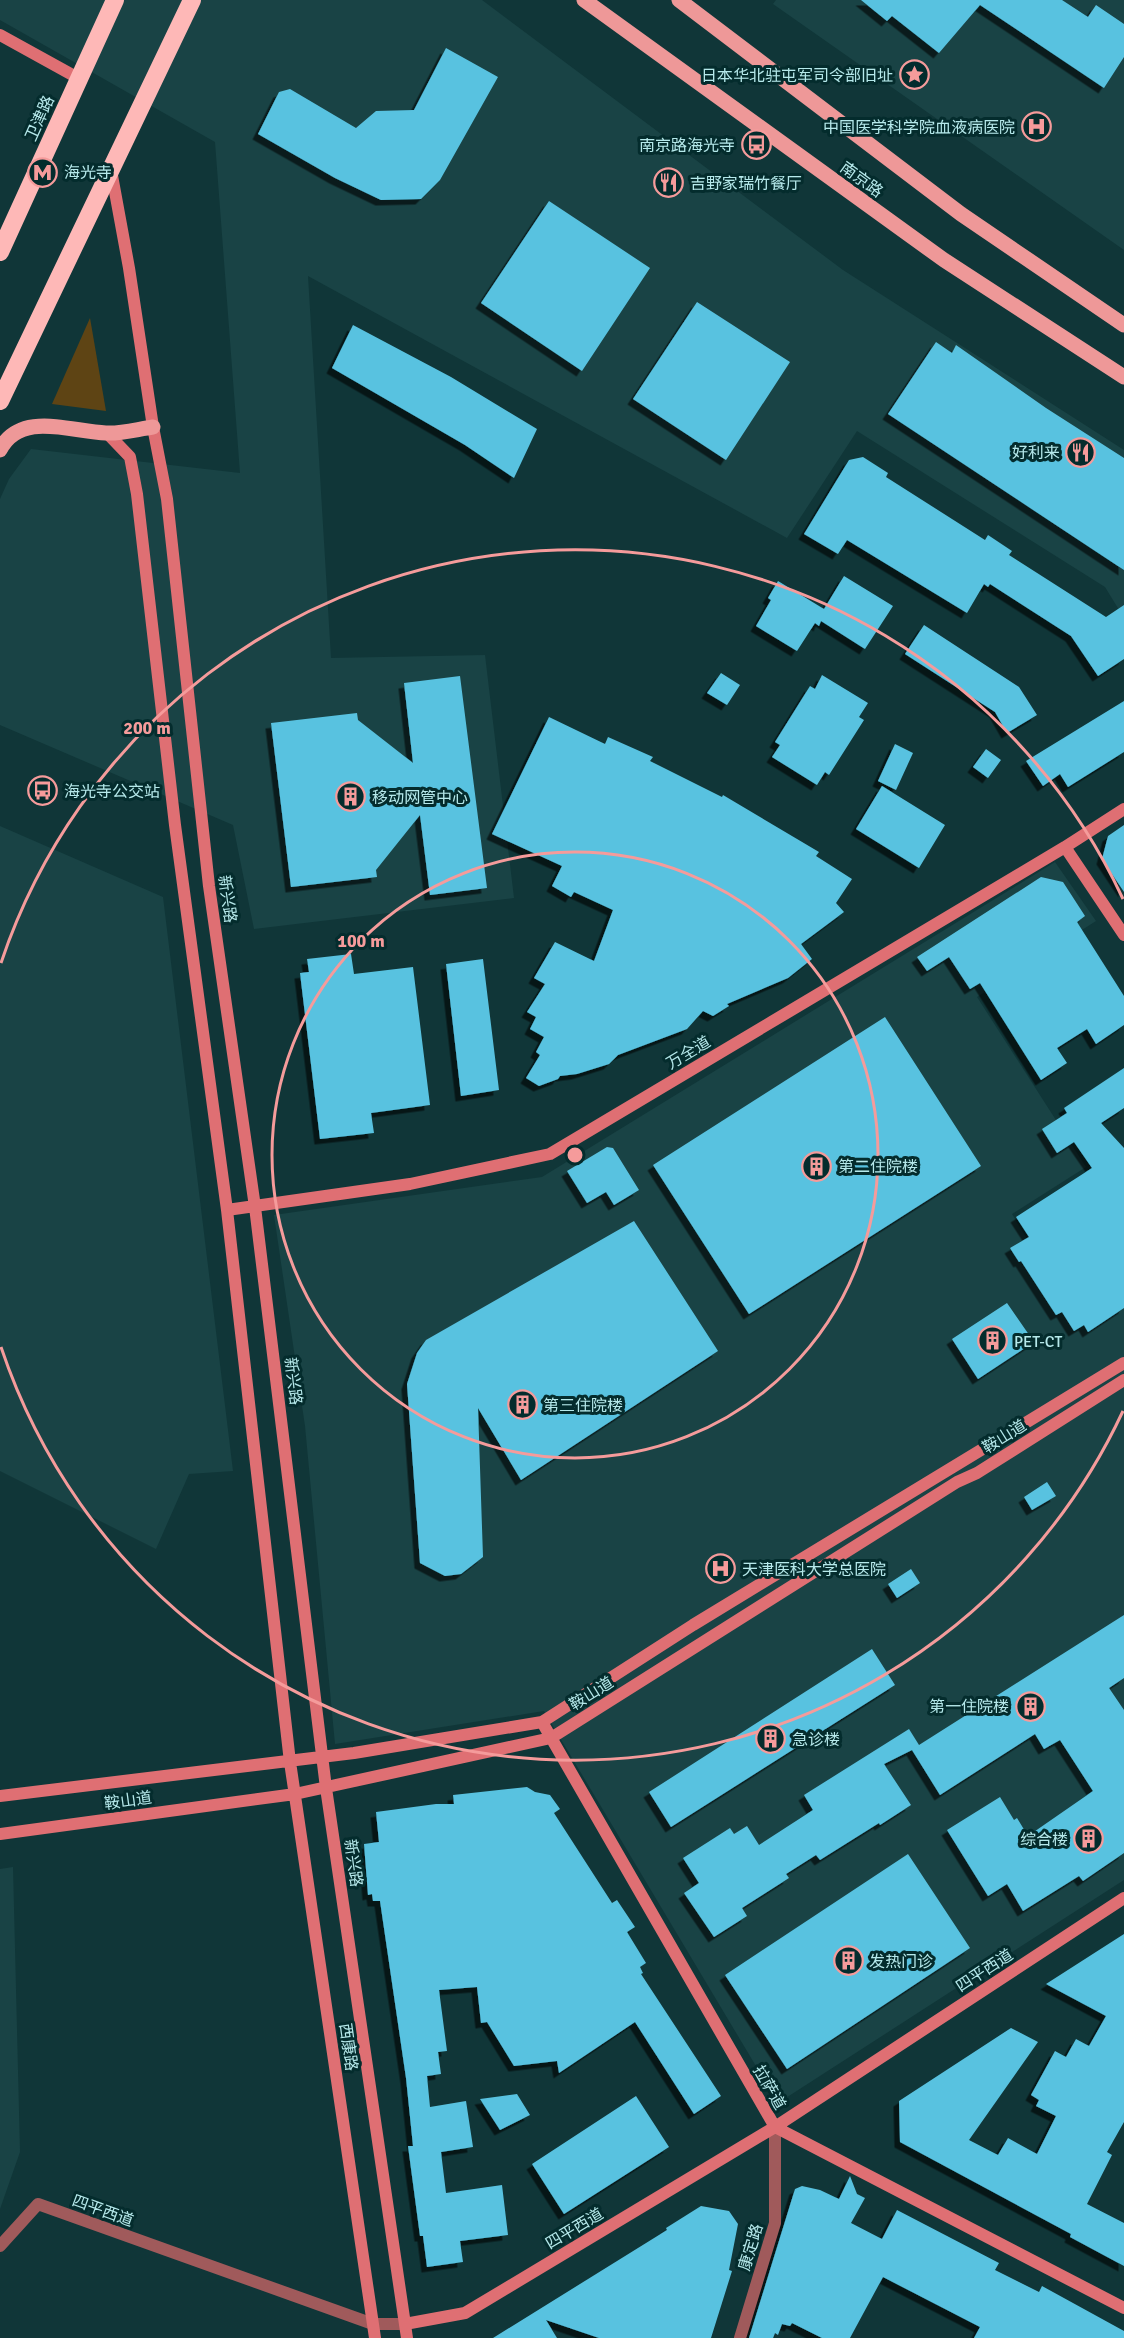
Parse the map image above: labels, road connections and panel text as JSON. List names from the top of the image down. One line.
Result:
{"streets":{"highway":["卫津路"],"main road":["南京路","新兴路","万全道","鞍山道","四平西道","西康路","拉萨道"],"street":["康定路"]},"crossings":[["新兴路","万全道"],["新兴路","鞍山道"],["新兴路","四平西道"],["万全道","西康路"],["鞍山道","西康路"],["鞍山道","拉萨道"],["四平西道","西康路"],["四平西道","拉萨道"],["四平西道","康定路"],["拉萨道","康定路"]],"places":{"place":["日本华北驻屯军司令部旧址"],"hospital":["中国医学科学院血液病医院","天津医科大学总医院"],"bus stop":["南京路海光寺","海光寺公交站"],"metro station":["海光寺"],"restaurant":["吉野家瑞竹餐厅","好利来"],"building":["移动网管中心","第二住院楼","PET-CT","第三住院楼","第一住院楼","急诊楼","综合楼","发热门诊"]},"rings":["200 m","100 m"]}
